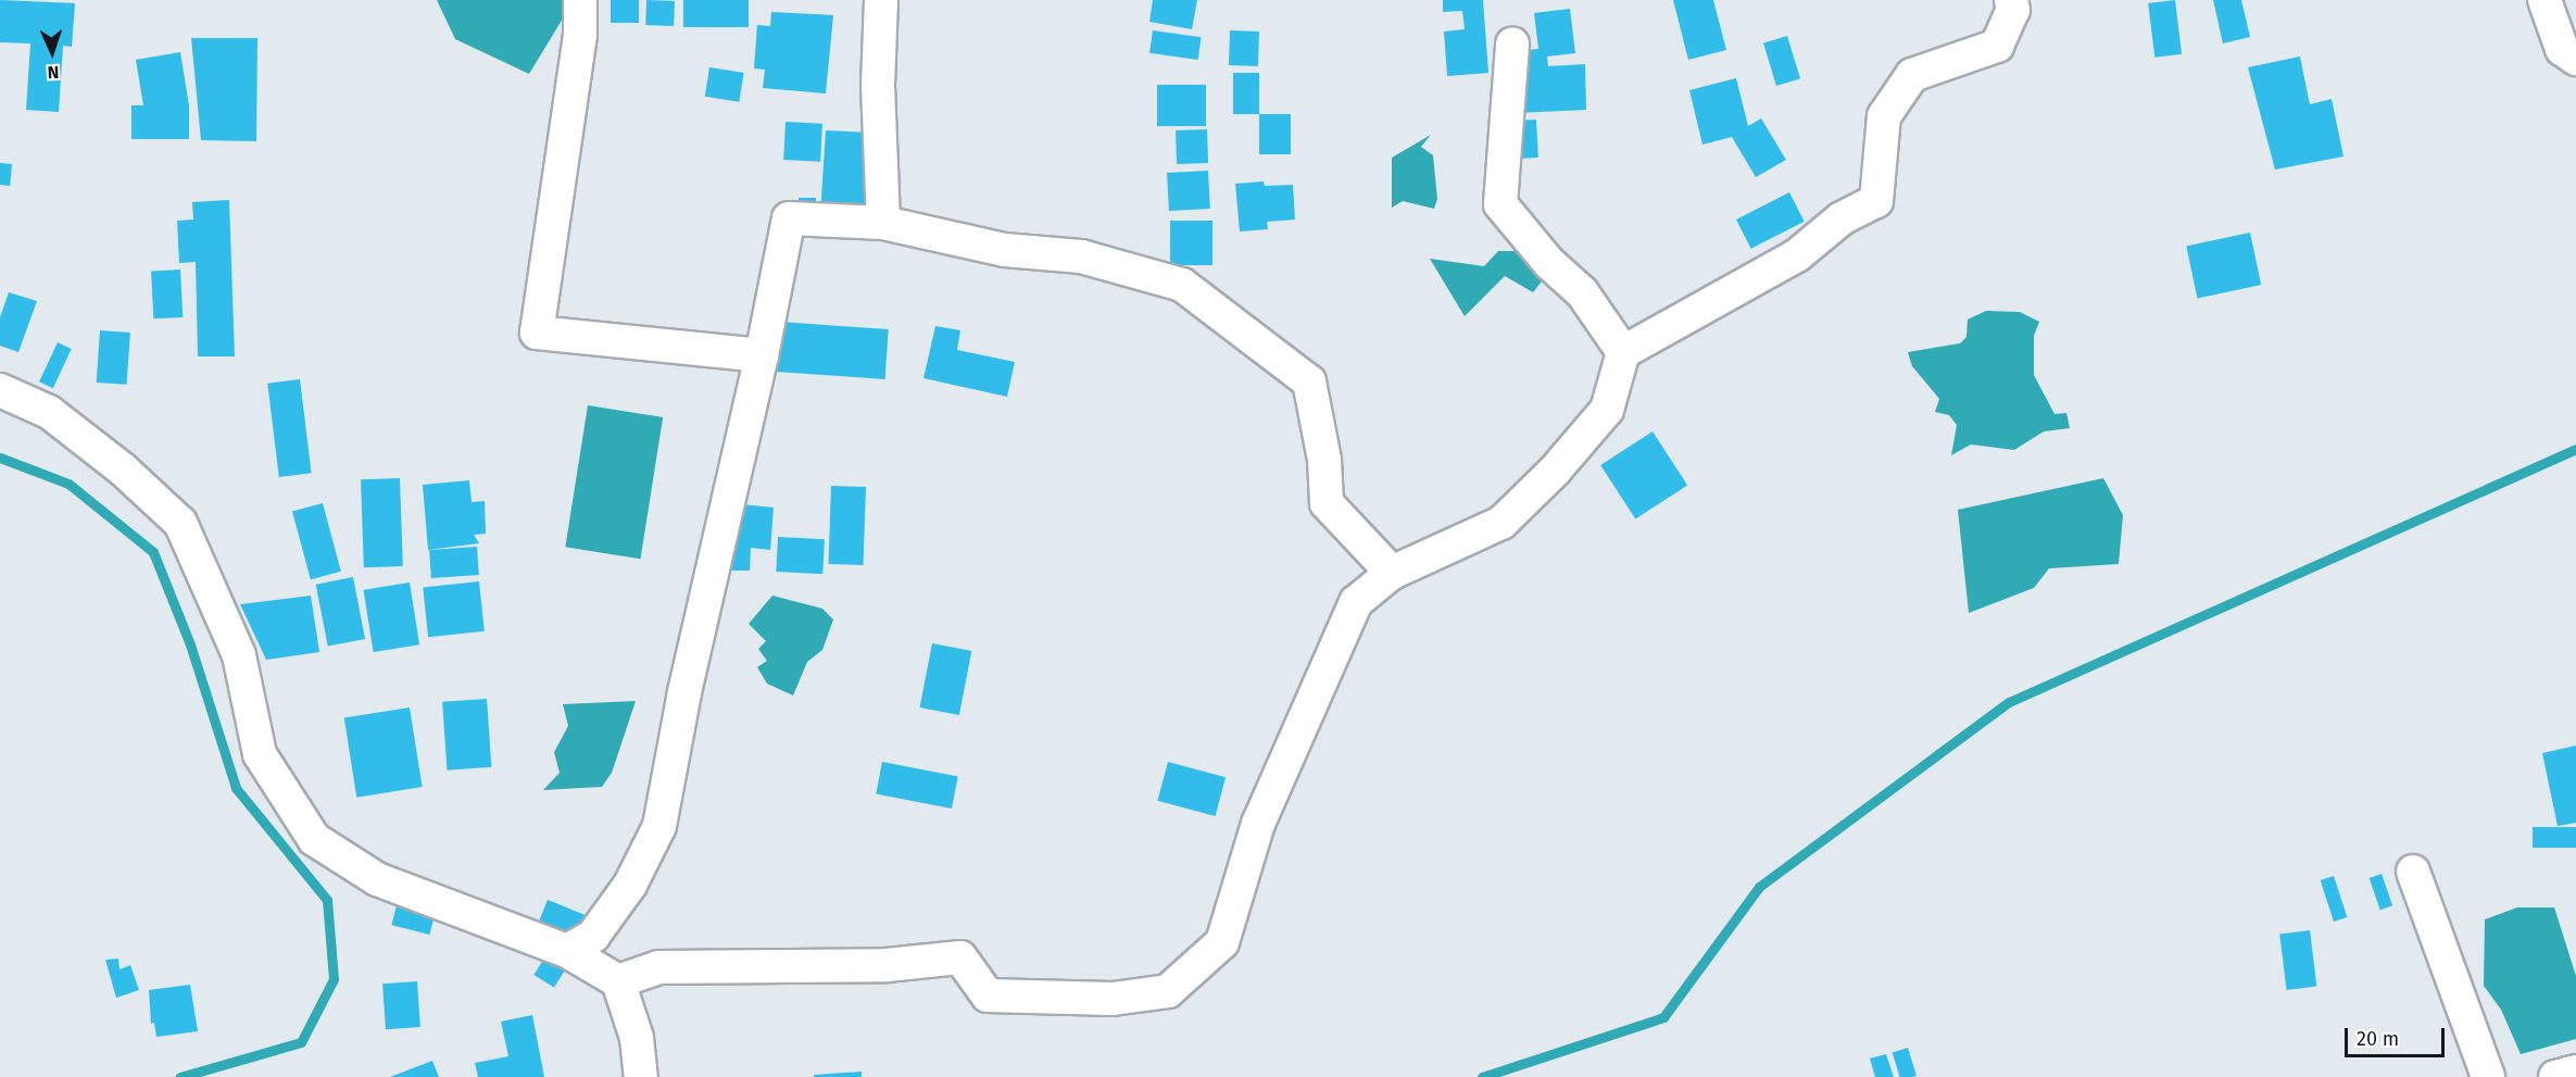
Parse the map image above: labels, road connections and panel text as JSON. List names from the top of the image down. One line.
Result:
{"scale_bar":"20 m","north":"bottom"}
